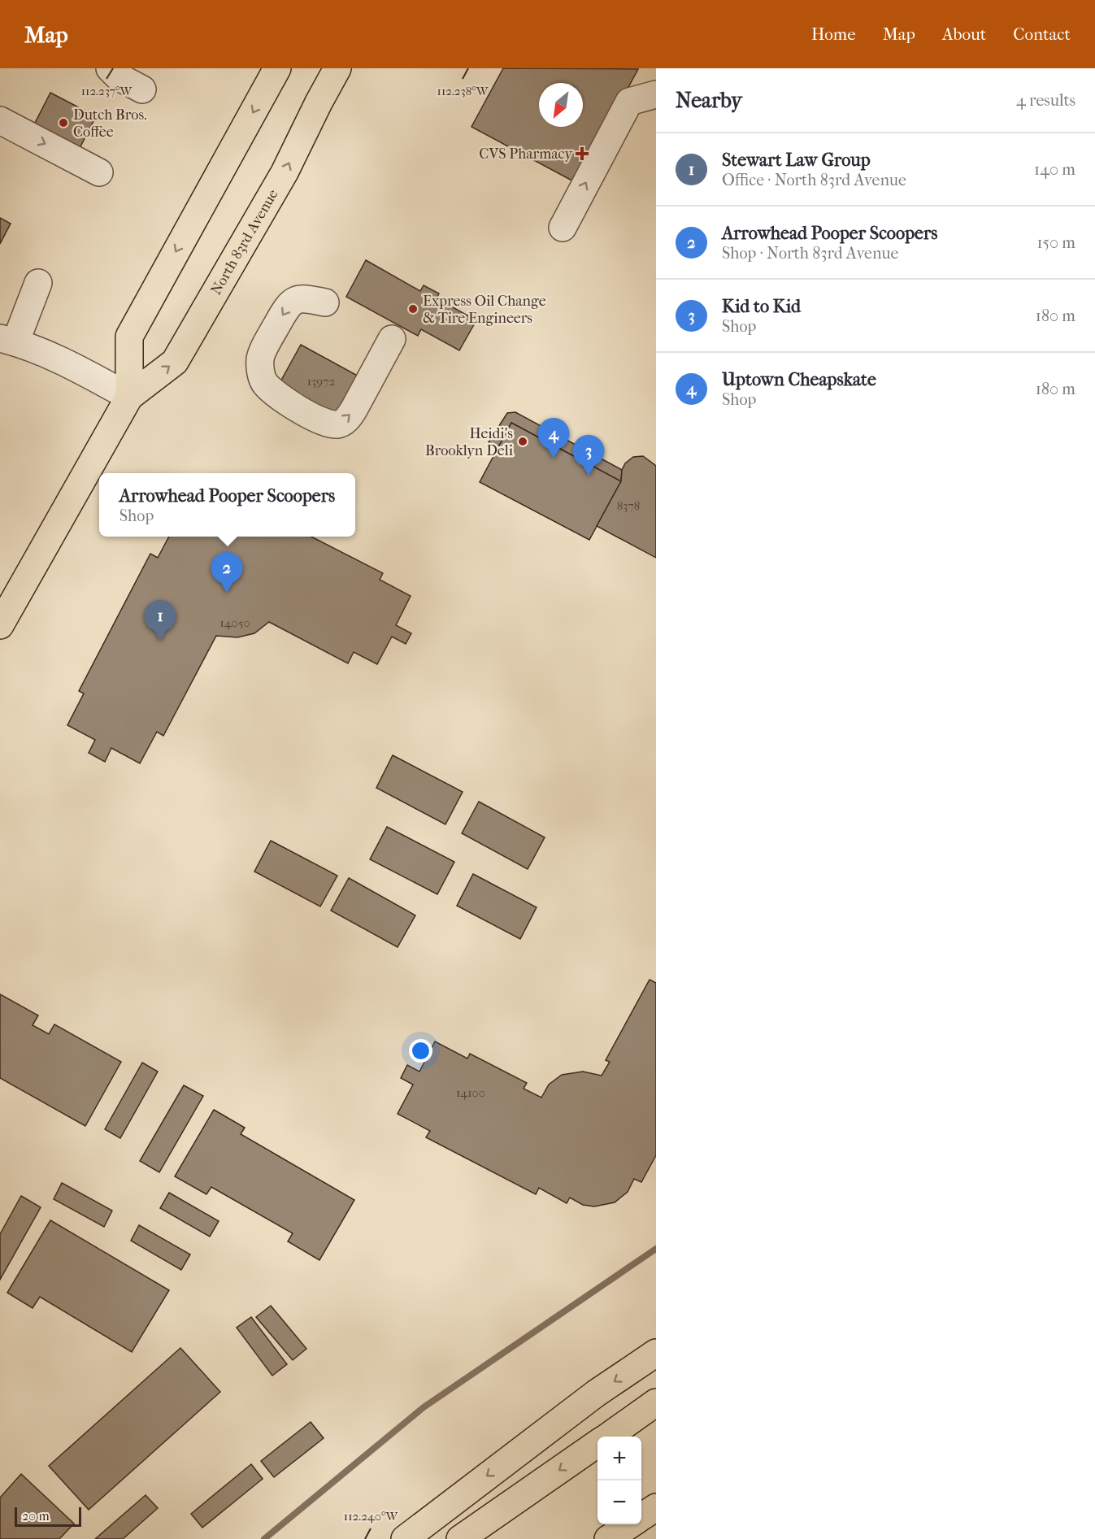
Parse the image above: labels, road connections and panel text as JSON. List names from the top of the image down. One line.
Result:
{"streets":{"main road":["North 83rd Avenue"]},"places":{"other":["Dutch Bros. Coffee","Express Oil Change & Tire Engineers","Heidi's Brooklyn Deli"],"health":["CVS Pharmacy"]},"house_numbers":["13972","8378","14050","14100"],"scale_bar":"20 m","north":"bottom left","page":{"header":"Map","nav":["Home","Map","About","Contact"],"heading":["Nearby","4 results"],"list":[{"mark":"1","name":"Stewart Law Group","note":"Office · North 83rd Avenue","value":"140 m"},{"mark":"2","name":"Arrowhead Pooper Scoopers","note":"Shop · North 83rd Avenue","value":"150 m"},{"mark":"3","name":"Kid to Kid","note":"Shop","value":"180 m"},{"mark":"4","name":"Uptown Cheapskate","note":"Shop","value":"180 m"}],"pins":["4","3","2","1"],"popup":["Arrowhead Pooper Scoopers","Shop"],"map_buttons":["+","−"],"scale":"20 m"},"coordinates":["112.237°W","112.238°W","112.240°W"]}
